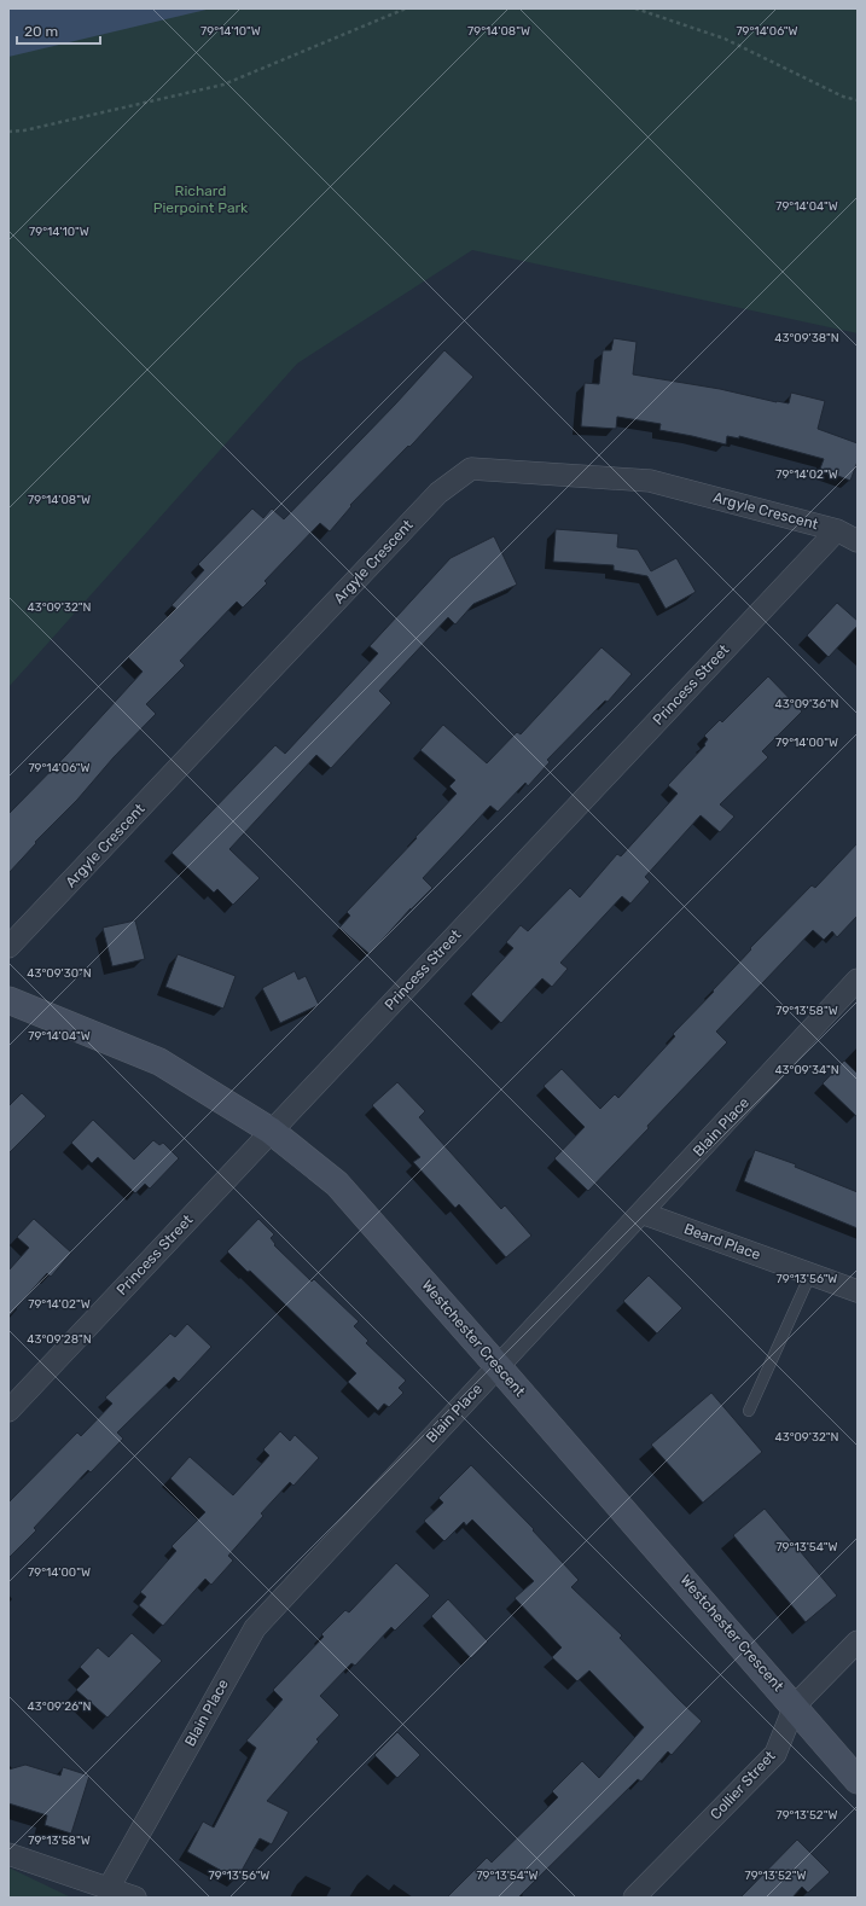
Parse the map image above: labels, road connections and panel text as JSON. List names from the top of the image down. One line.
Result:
{"streets":{"main road":["Westchester Crescent"],"street":["Argyle Crescent","Princess Street","Blain Place","Beard Place","Collier Street"]},"crossings":[["Argyle Crescent","Princess Street"],["Princess Street","Westchester Crescent"],["Blain Place","Beard Place"],["Blain Place","Westchester Crescent"],["Westchester Crescent","Collier Street"]],"parks":["Richard Pierpoint Park"],"scale_bar":"20 m","coordinates":["79°14'10\"W","79°14'08\"W","79°14'06\"W","79°14'04\"W","43°09'38\"N","79°14'02\"W","43°09'32\"N","43°09'36\"N","79°14'00\"W","43°09'30\"N","79°13'58\"W","43°09'34\"N","79°13'56\"W","43°09'28\"N","79°13'54\"W","43°09'26\"N","79°13'52\"W"]}
